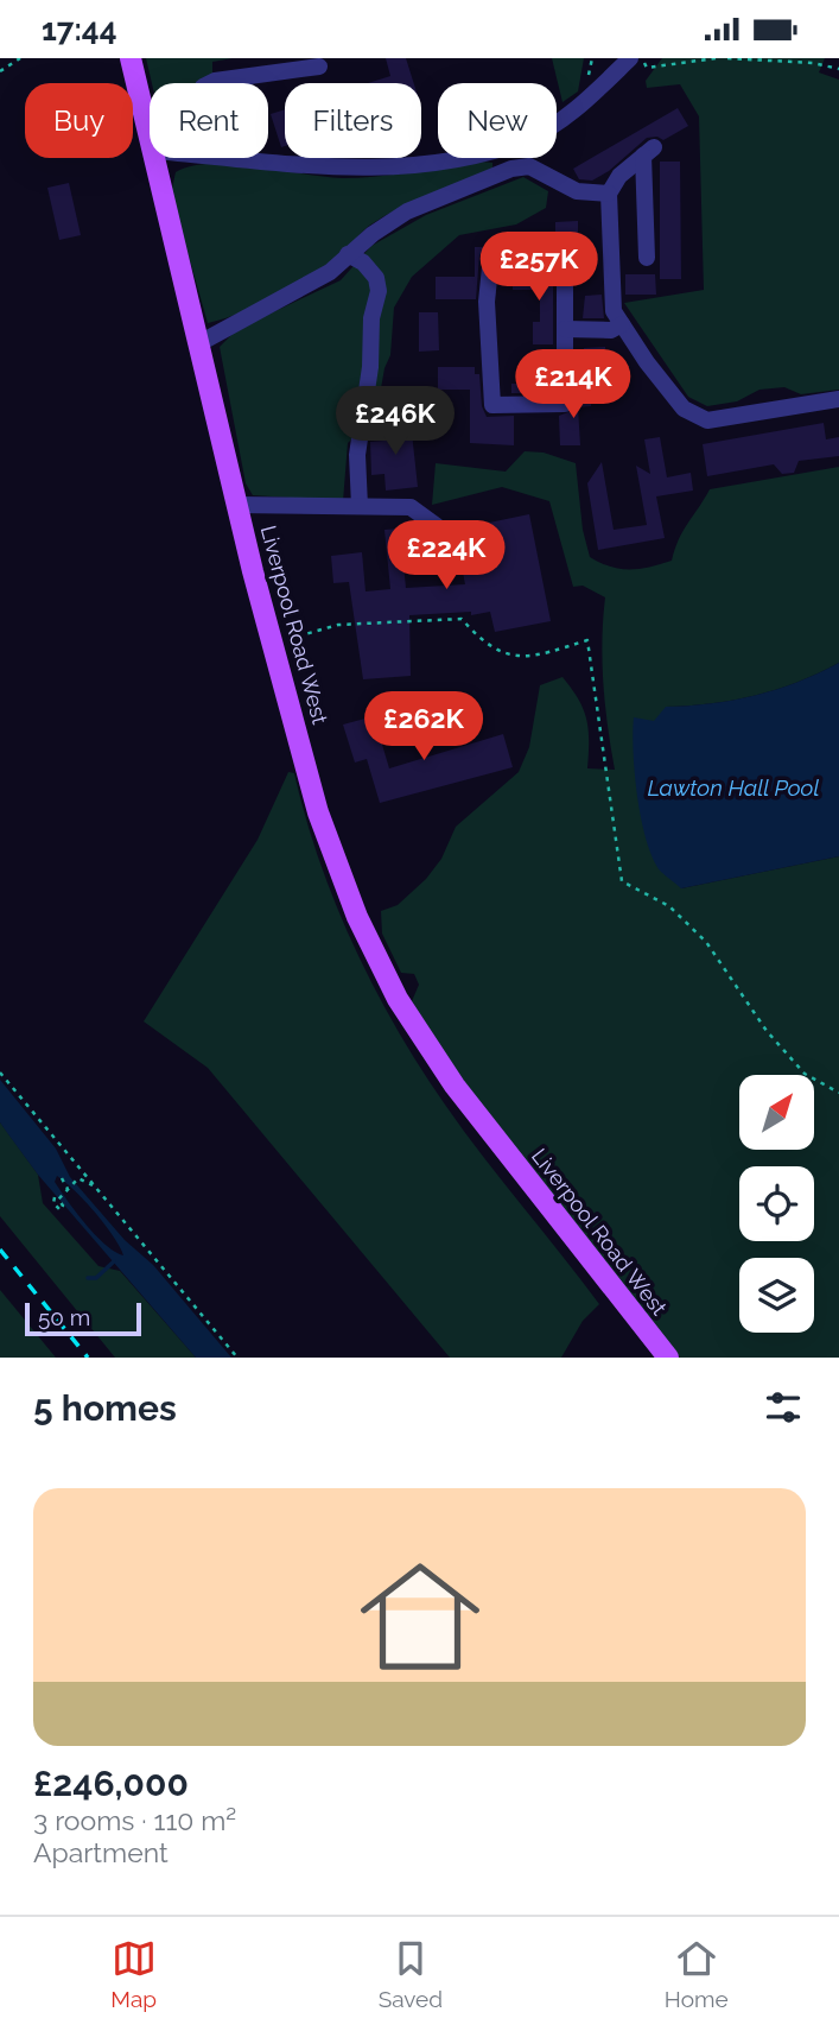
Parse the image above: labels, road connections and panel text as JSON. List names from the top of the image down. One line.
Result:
{"streets":{"main road":["Liverpool Road West"]},"water":["Lawton Hall Pool"],"scale_bar":"50 m","north":"top right","page":{"status":"17:44","chip":["Buy","Rent","Filters","New"],"price":["£257K","£214K","£246K","£224K","£262K"],"scale":"50 m","heading":"5 homes","list":[{"name":"£246,000","note":"3 rooms · 110 m² · Apartment"}],"tabs":["Map","Saved","Home"]}}
